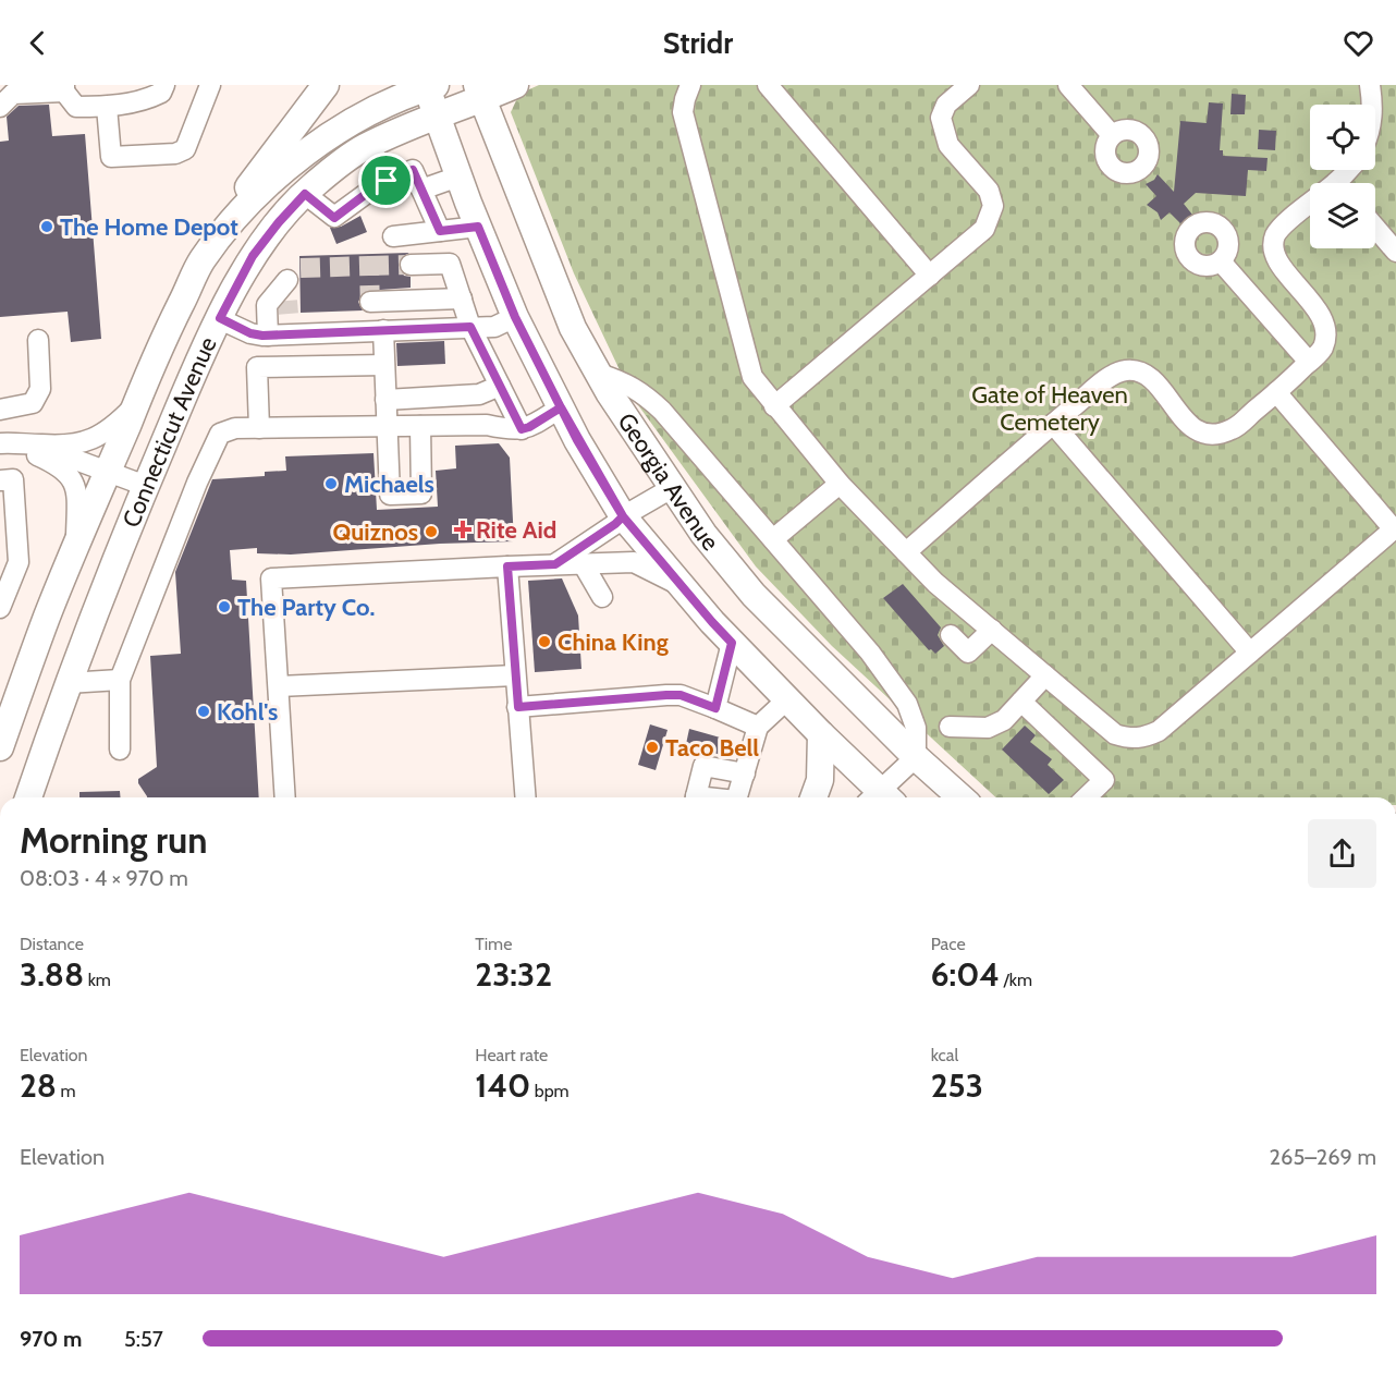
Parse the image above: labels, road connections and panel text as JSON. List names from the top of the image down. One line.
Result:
{"streets":{"main road":["Connecticut Avenue","Georgia Avenue"]},"crossings":[["Connecticut Avenue","Georgia Avenue"]],"parks":["Gate of Heaven Cemetery"],"places":{"other":["The Home Depot","Michaels","Quiznos","The Party Co.","China King","Kohl's","Taco Bell"],"health":["Rite Aid"]},"page":{"header":"Stridr","heading":["Morning run","08:03 · 4 × 970 m"],"stats":[["Distance","3.88 km"],["Time","23:32"],["Pace","6:04 /km"],["Elevation","28 m"],["Heart rate","140 bpm"],["kcal","253"]],"chart":["Elevation","265–269 m"],"list":[{"name":"970 m","note":"5:57"}]}}
